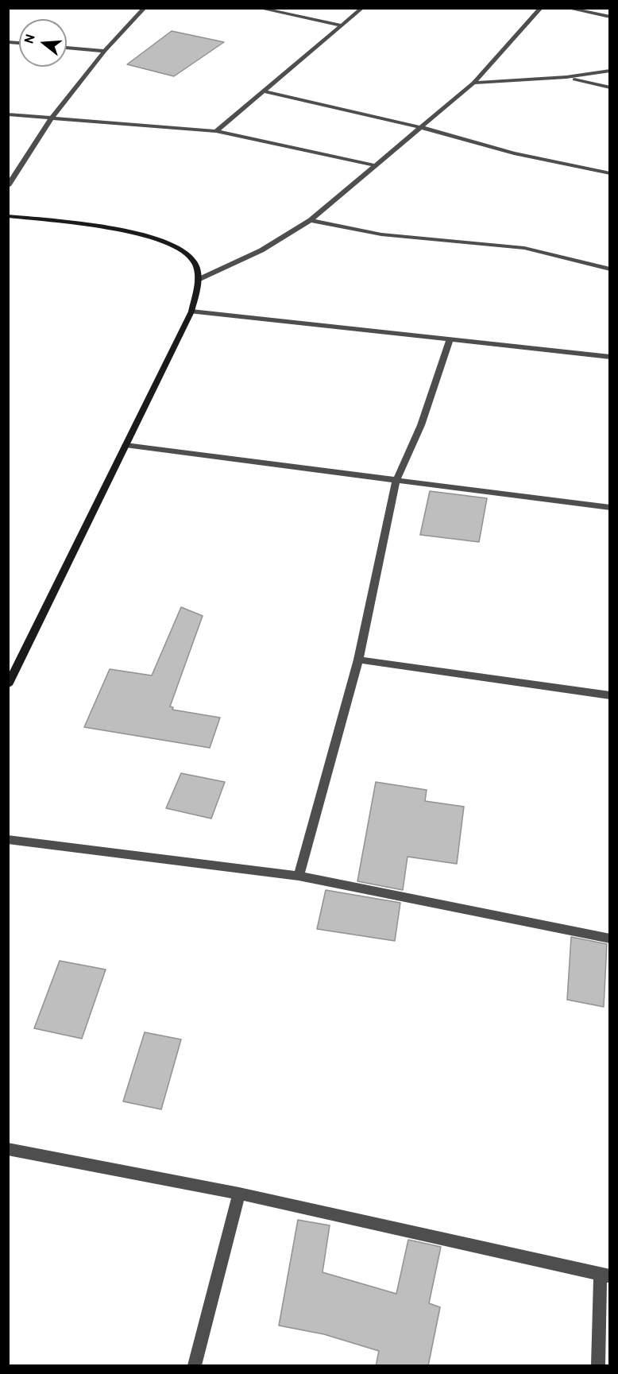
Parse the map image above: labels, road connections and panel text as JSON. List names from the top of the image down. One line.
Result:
{"north":"left"}
